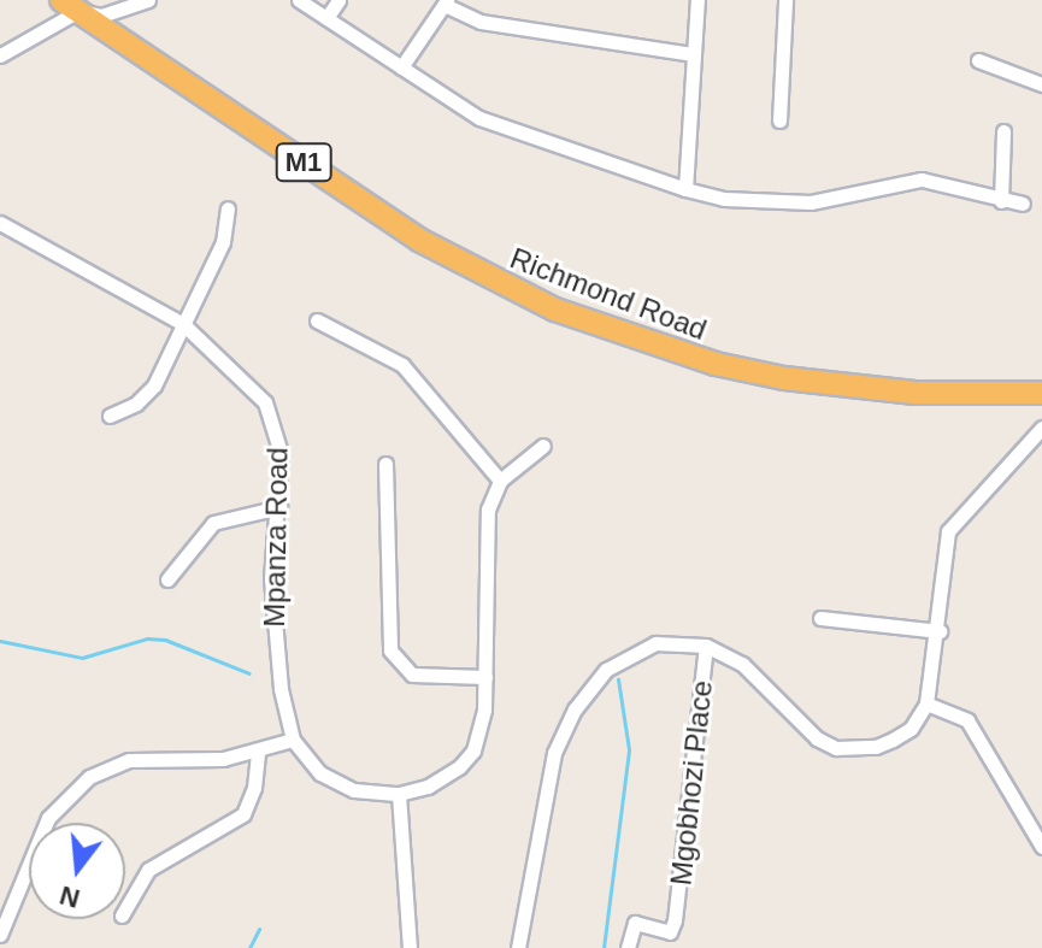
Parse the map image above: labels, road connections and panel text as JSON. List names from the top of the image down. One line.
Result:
{"streets":{"highway":["M1","Richmond Road"],"street":["Mpanza Road","Mgobhozi Place"]},"north":"bottom"}
